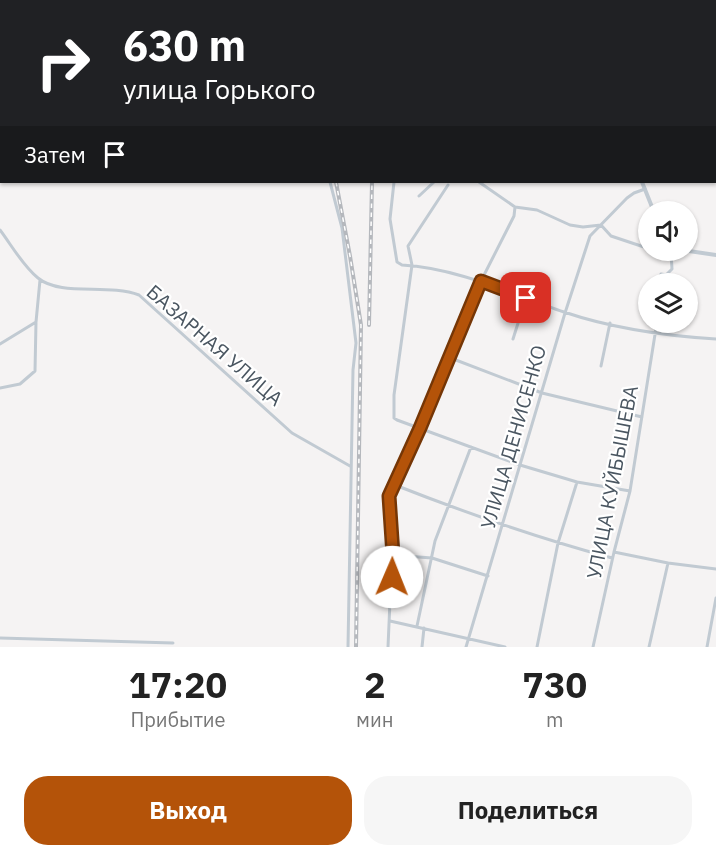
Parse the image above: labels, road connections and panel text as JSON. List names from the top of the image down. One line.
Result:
{"streets":{"street":["БАЗАРНАЯ УЛИЦА","УЛИЦА ДЕНИСЕНКО","УЛИЦА КУЙБЫШЕВА"]},"page":{"turn":["630 m","улица Горького"],"then":"Затем","eta":["17:20","Прибытие","2","мин","730","m"],"buttons":["Выход","Поделиться"]}}
